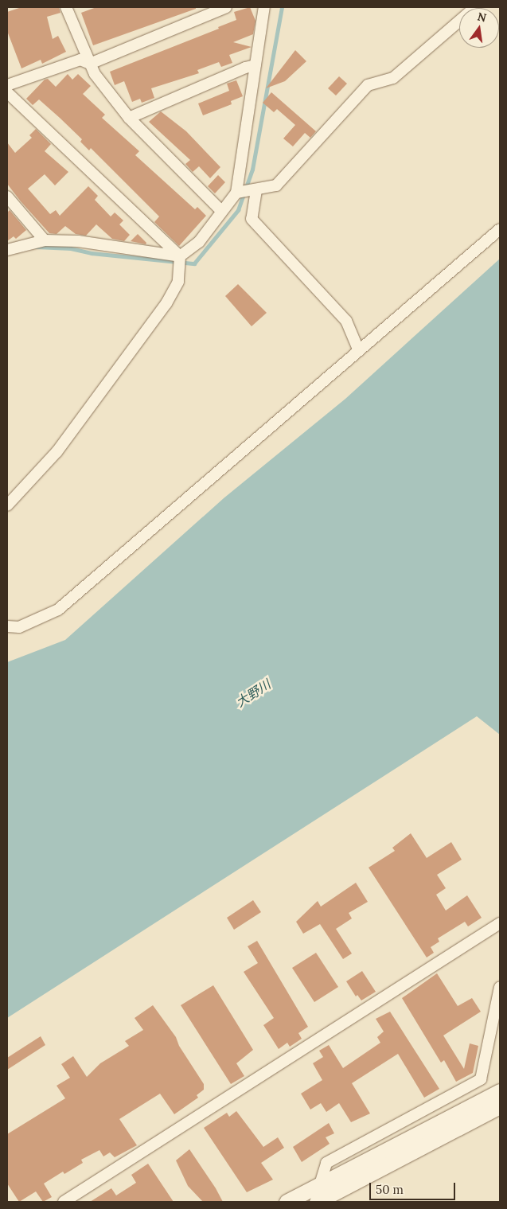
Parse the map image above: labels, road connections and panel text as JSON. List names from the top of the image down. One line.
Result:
{"water":["大野川"],"scale_bar":"50 m","north":"top"}
